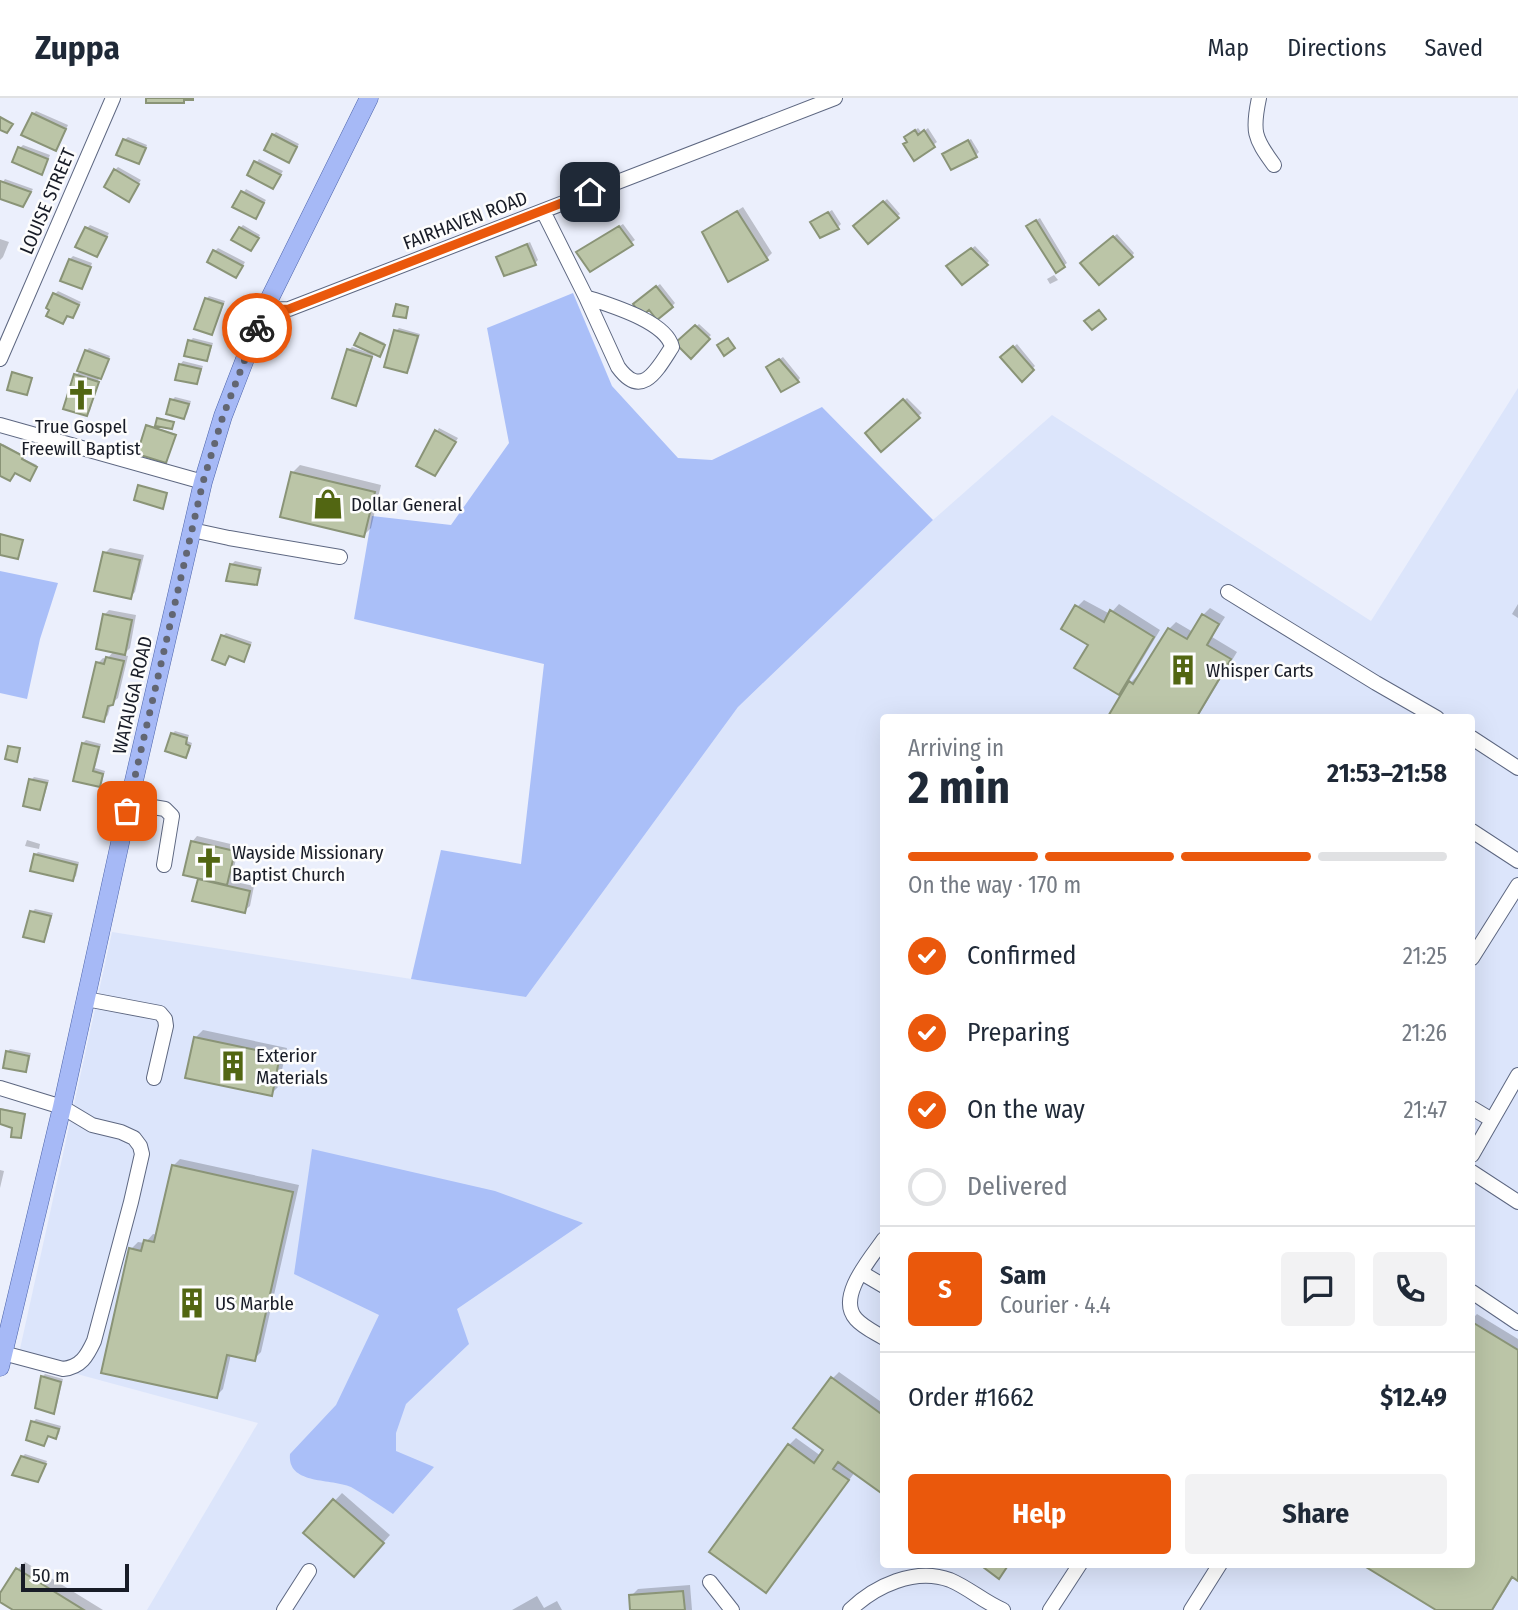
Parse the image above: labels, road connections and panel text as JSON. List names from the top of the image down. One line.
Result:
{"streets":{"main road":["WATAUGA ROAD"],"street":["LOUISE STREET","FAIRHAVEN ROAD"]},"crossings":[["FAIRHAVEN ROAD","WATAUGA ROAD"]],"places":{"church":["True Gospel Freewill Baptist","Wayside Missionary Baptist Church"],"shop":["Dollar General"],"building":["Whisper Carts","Exterior Materials","US Marble"]},"scale_bar":"50 m","page":{"header":"Zuppa","nav":["Map","Directions","Saved"],"heading":["2 min","Arriving in","21:53–21:58"],"panel":["Sam","Courier · 4.4","Order #1662","$12.49"],"bar":"On the way · 170 m","list":[["Confirmed","21:25"],["Preparing","21:26"],["On the way","21:47"],"Delivered"],"round":"S","buttons":["Help","Share"],"scale":"50 m"}}
